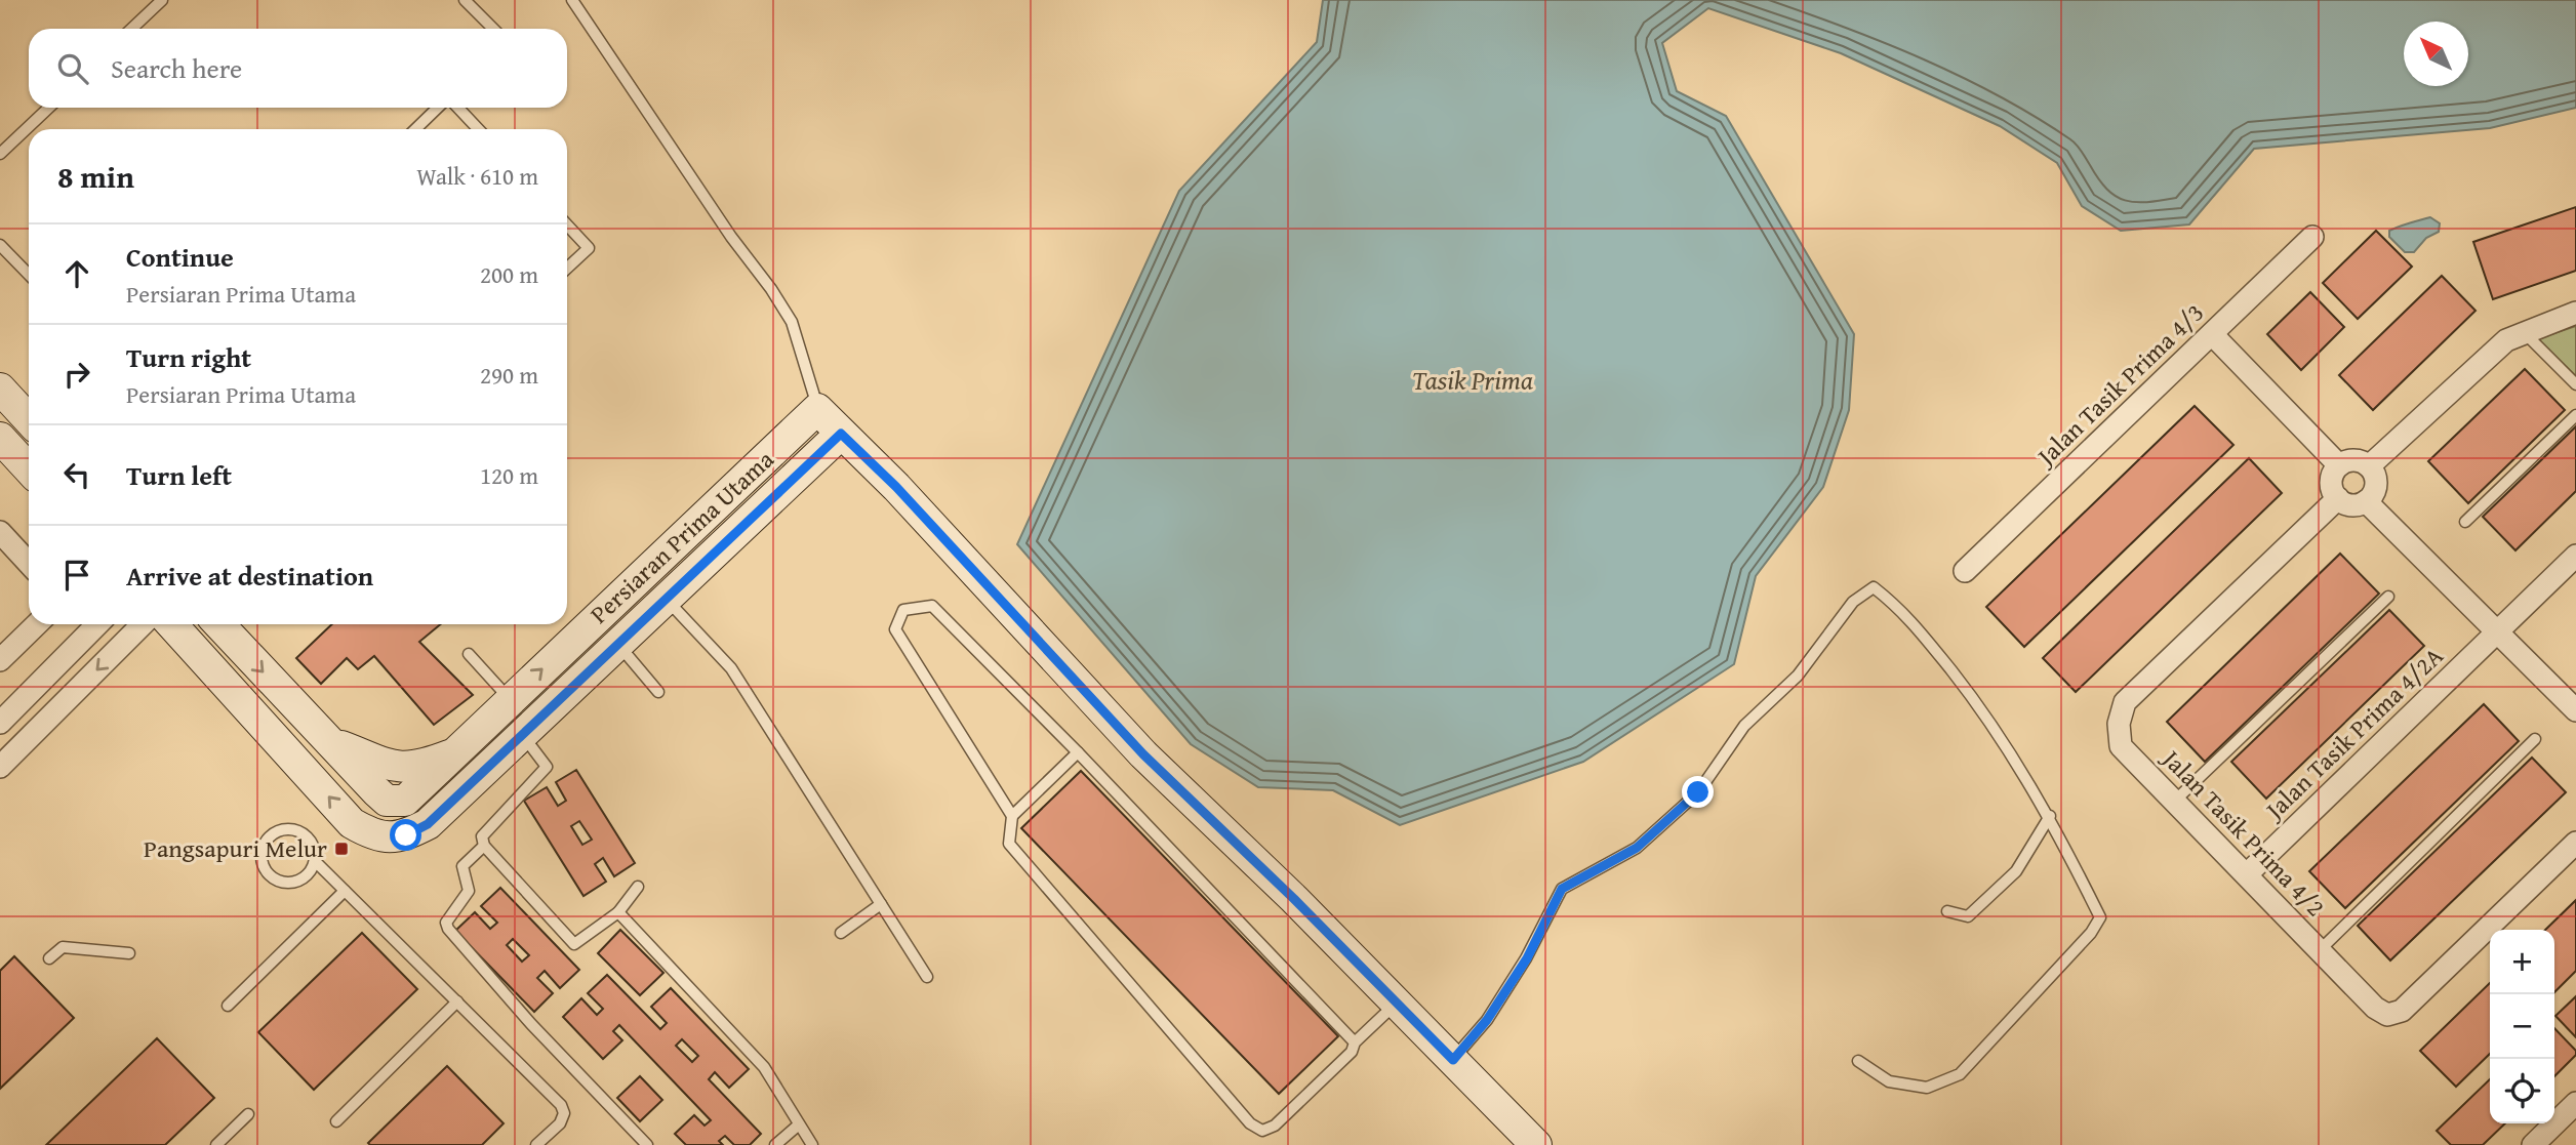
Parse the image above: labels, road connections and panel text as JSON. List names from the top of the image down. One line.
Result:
{"streets":{"main road":["Persiaran Prima Utama"],"street":["Jalan Tasik Prima 4/3","Jalan Tasik Prima 4/2A","Jalan Tasik Prima 4/2"]},"crossings":[["Jalan Tasik Prima 4/2A","Jalan Tasik Prima 4/2"]],"water":["Tasik Prima"],"places":{"transit":["Pangsapuri Melur"]},"north":"top left","page":{"search":"Search here","heading":["8 min","Walk · 610 m"],"list":[["Continue","Persiaran Prima Utama","200 m"],["Turn right","Persiaran Prima Utama","290 m"],["Turn left","120 m"],"Arrive at destination"],"map_buttons":["+","−"]}}
